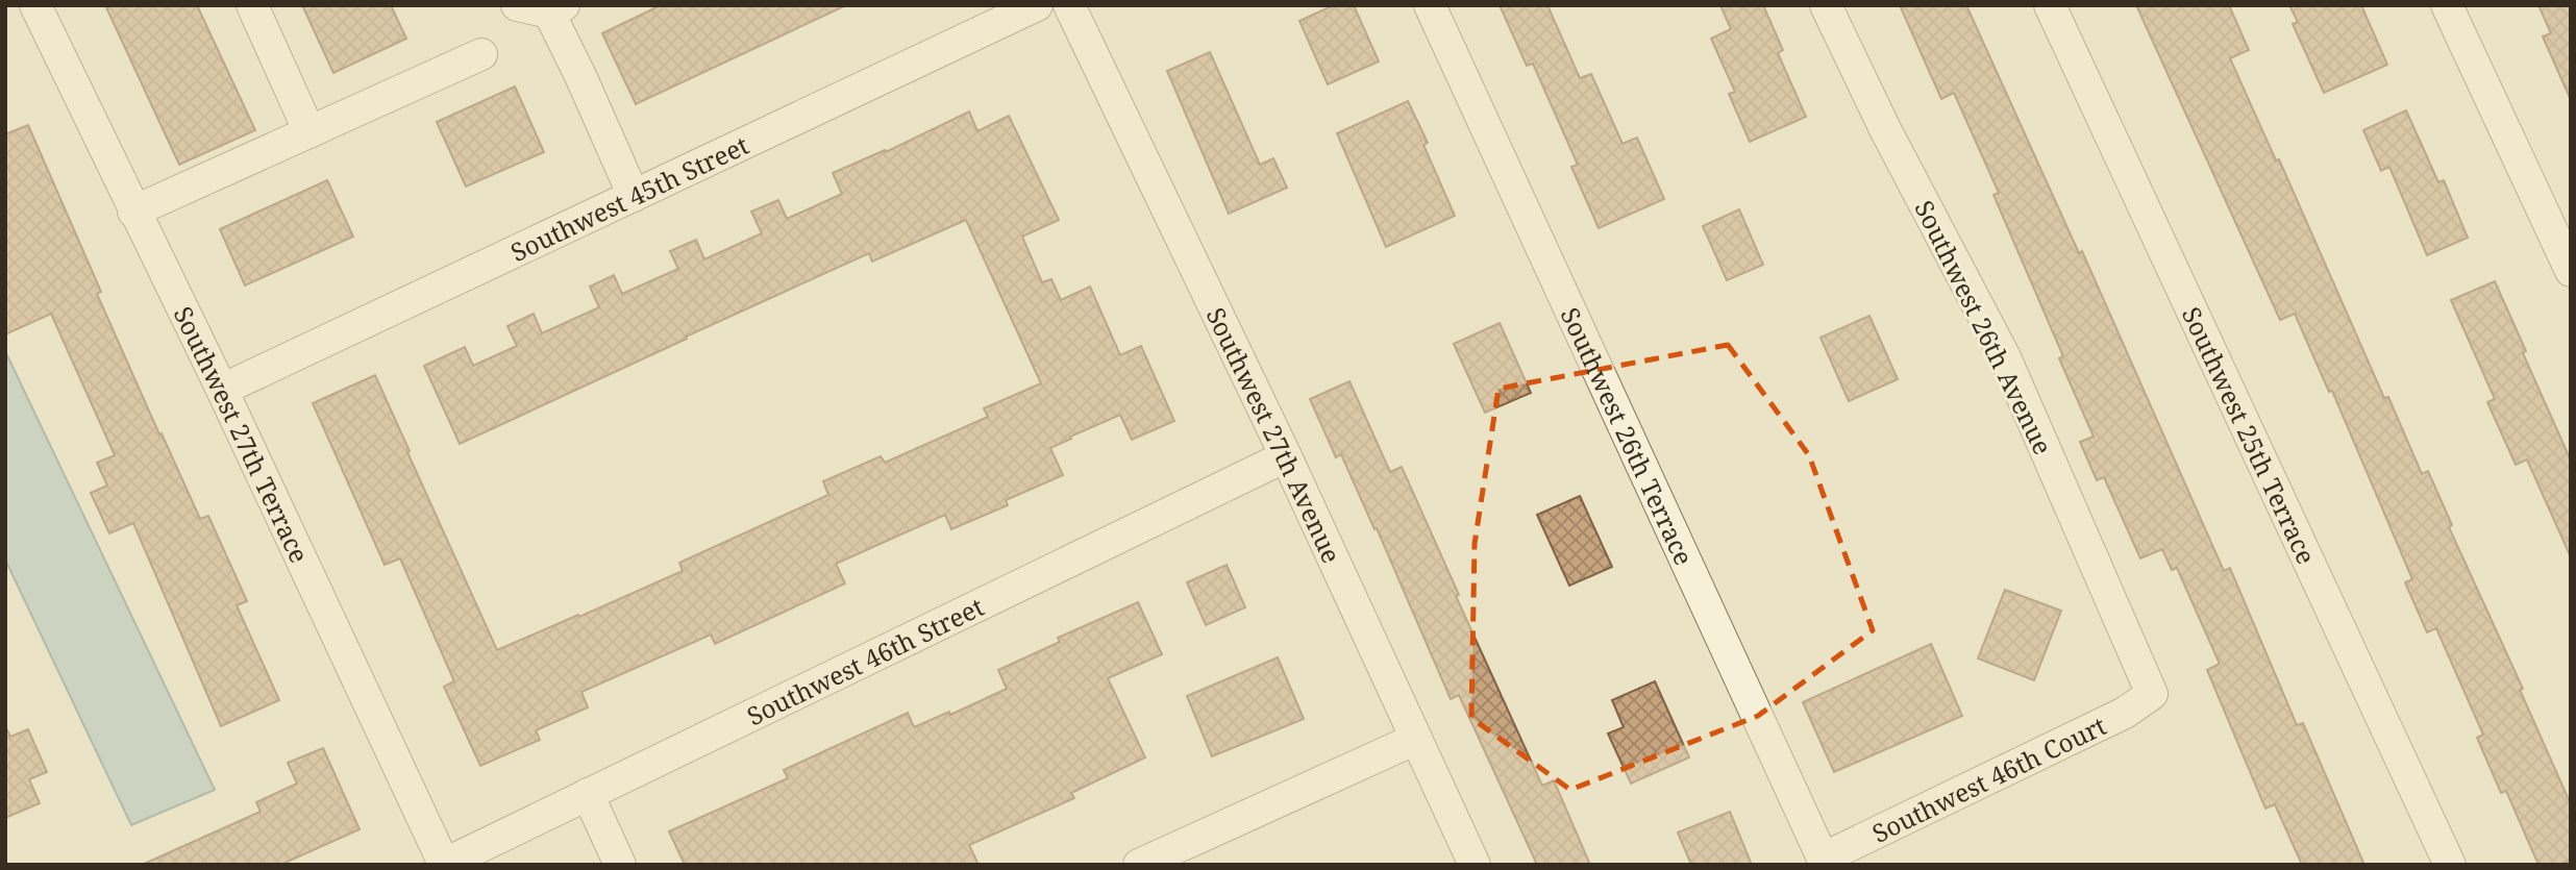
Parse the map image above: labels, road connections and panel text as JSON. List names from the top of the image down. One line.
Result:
{"streets":{"street":["Southwest 45th Street","Southwest 26th Avenue","Southwest 27th Terrace","Southwest 27th Avenue","Southwest 26th Terrace","Southwest 25th Terrace","Southwest 46th Street","Southwest 46th Court"]},"crossings":[["Southwest 45th Street","Southwest 27th Terrace"],["Southwest 26th Avenue","Southwest 46th Court"],["Southwest 27th Terrace","Southwest 46th Street"],["Southwest 27th Avenue","Southwest 46th Street"],["Southwest 26th Terrace","Southwest 46th Court"]]}
